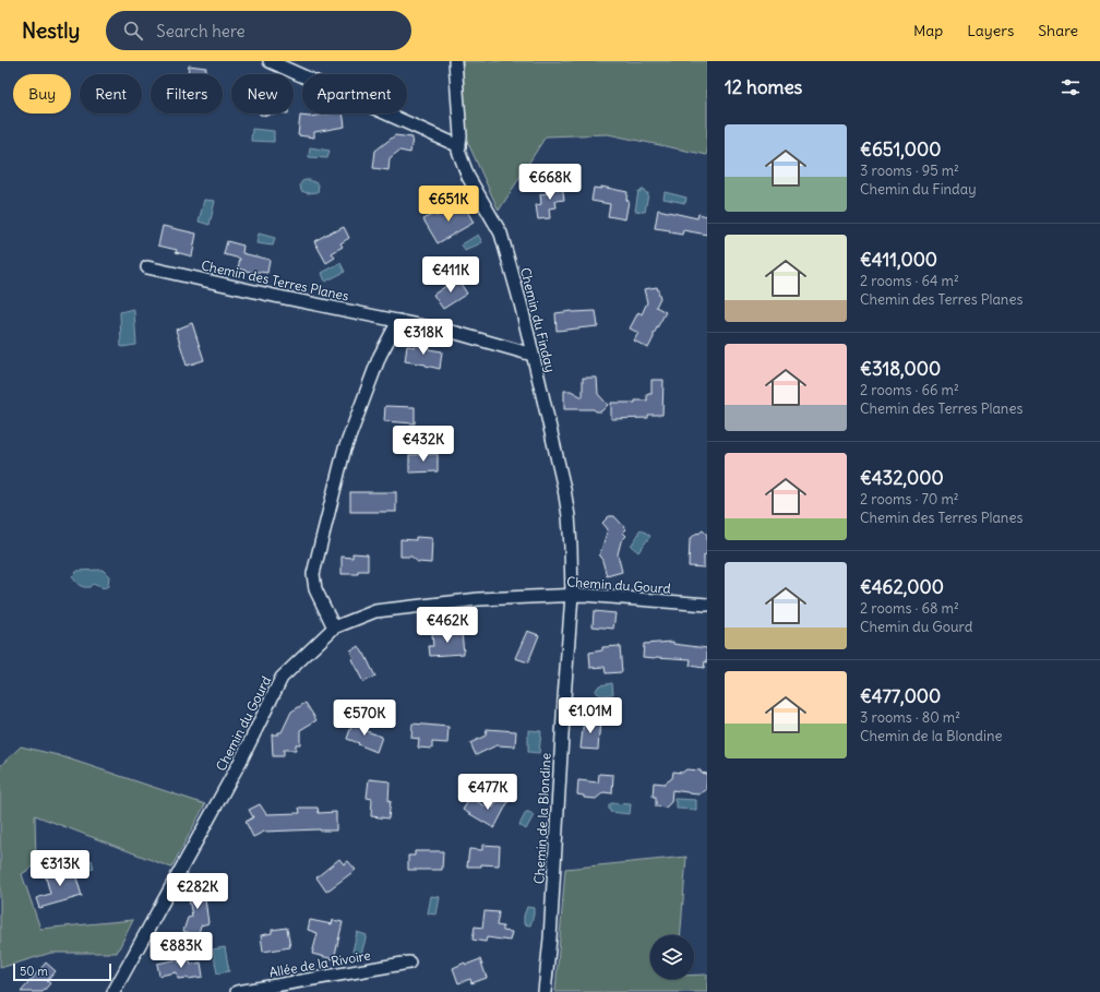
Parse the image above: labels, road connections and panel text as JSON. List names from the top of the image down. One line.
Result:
{"streets":{"street":["Chemin des Terres Planes","Chemin du Finday","Chemin du Gourd","Chemin de la Blondine","Allée de la Rivoire"]},"crossings":[["Chemin des Terres Planes","Chemin du Finday"],["Chemin du Finday","Chemin du Gourd"],["Chemin du Finday","Chemin de la Blondine"],["Chemin du Gourd","Chemin de la Blondine"]],"scale_bar":"50 m","page":{"header":"Nestly","search":"Search here","nav":["Map","Layers","Share"],"heading":"12 homes","chip":["Buy","Rent","Filters","New","Apartment"],"list":[{"name":"€651,000","note":"3 rooms · 95 m² · Chemin du Finday"},{"name":"€411,000","note":"2 rooms · 64 m² · Chemin des Terres Planes"},{"name":"€318,000","note":"2 rooms · 66 m² · Chemin des Terres Planes"},{"name":"€432,000","note":"2 rooms · 70 m² · Chemin des Terres Planes"},{"name":"€462,000","note":"2 rooms · 68 m² · Chemin du Gourd"},{"name":"€477,000","note":"3 rooms · 80 m² · Chemin de la Blondine"}],"price":["€668K","€651K","€411K","€318K","€432K","€462K","€1.01M","€570K","€477K","€313K","€282K","€883K"],"scale":"50 m"}}
